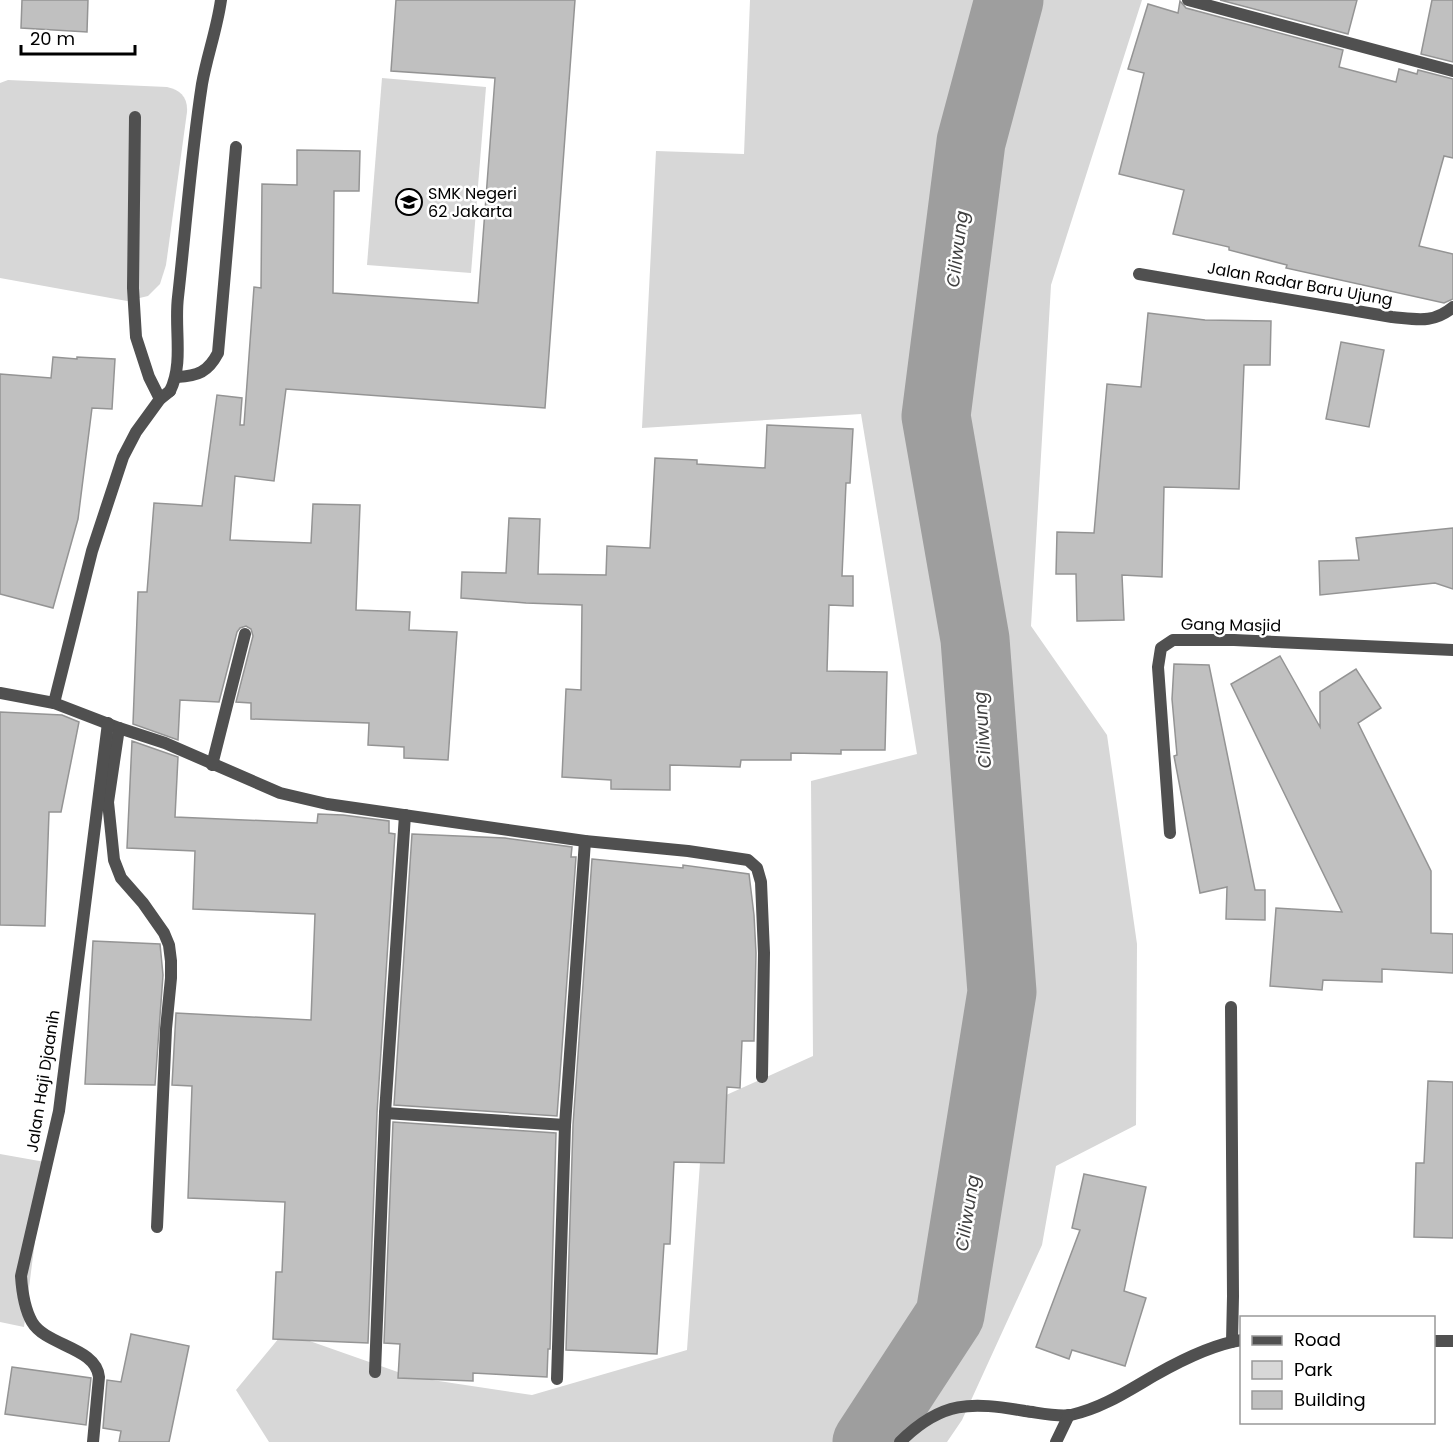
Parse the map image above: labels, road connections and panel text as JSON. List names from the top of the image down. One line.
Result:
{"streets":{"street":["Jalan Radar Baru Ujung","Gang Masjid","Jalan Haji Djaanih"]},"water":["Ciliwung"],"places":{"school or university":["SMK Negeri 62 Jakarta"]},"legend":["Road","Park","Building"],"scale_bar":"20 m"}
